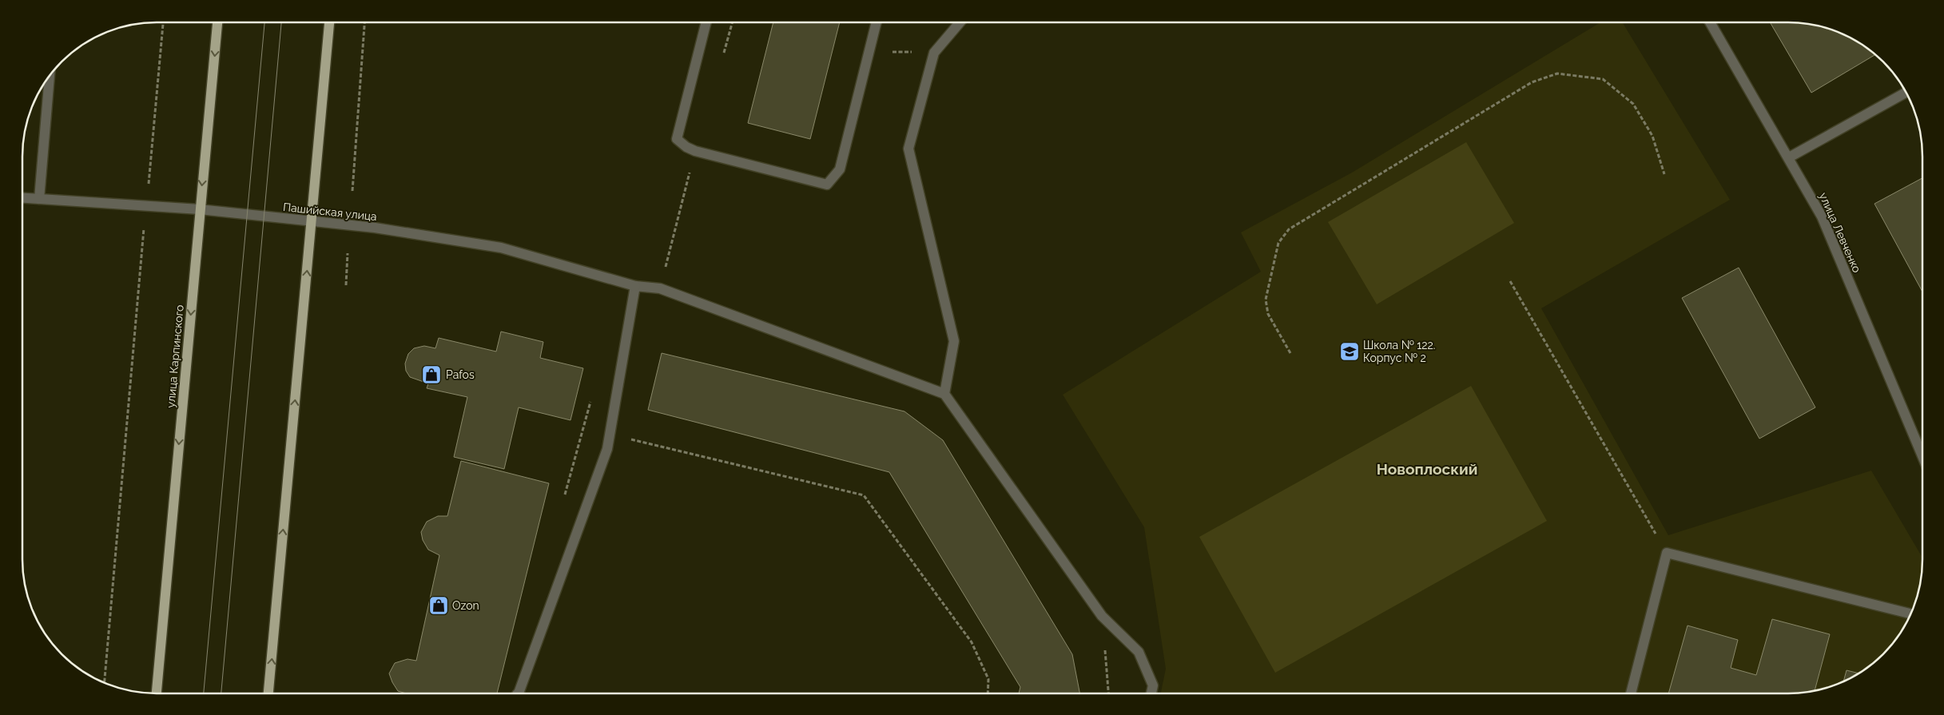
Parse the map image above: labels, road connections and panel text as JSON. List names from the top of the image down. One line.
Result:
{"streets":{"main road":["улица Карпинского"],"street":["Пашийская улица","улица Левченко"]},"crossings":[["Пашийская улица","улица Карпинского"]],"one_way":["улица Карпинского"],"districts":["Новоплоский"],"places":{"school or university":["Школа № 122. Корпус № 2"],"shop":["Pafos","Ozon"]}}
